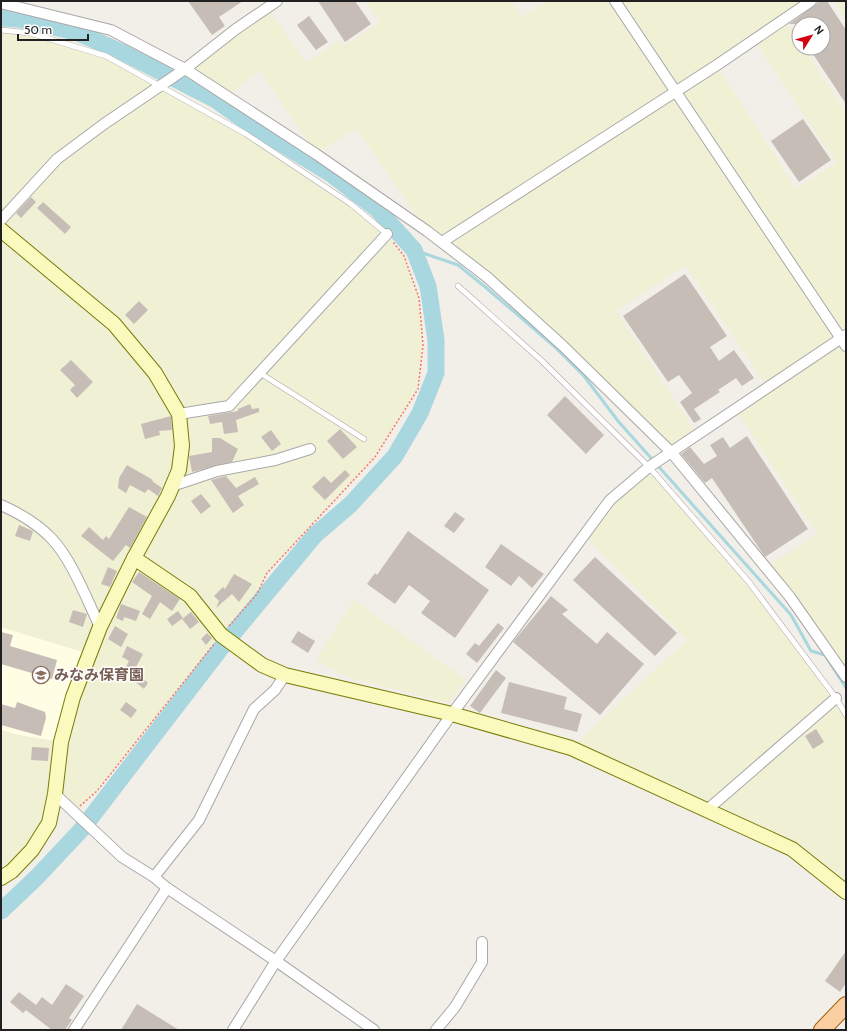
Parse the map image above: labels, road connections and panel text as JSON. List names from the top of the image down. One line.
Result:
{"places":{"school or university":["みなみ保育園"]},"scale_bar":"50 m","north":"top right"}
